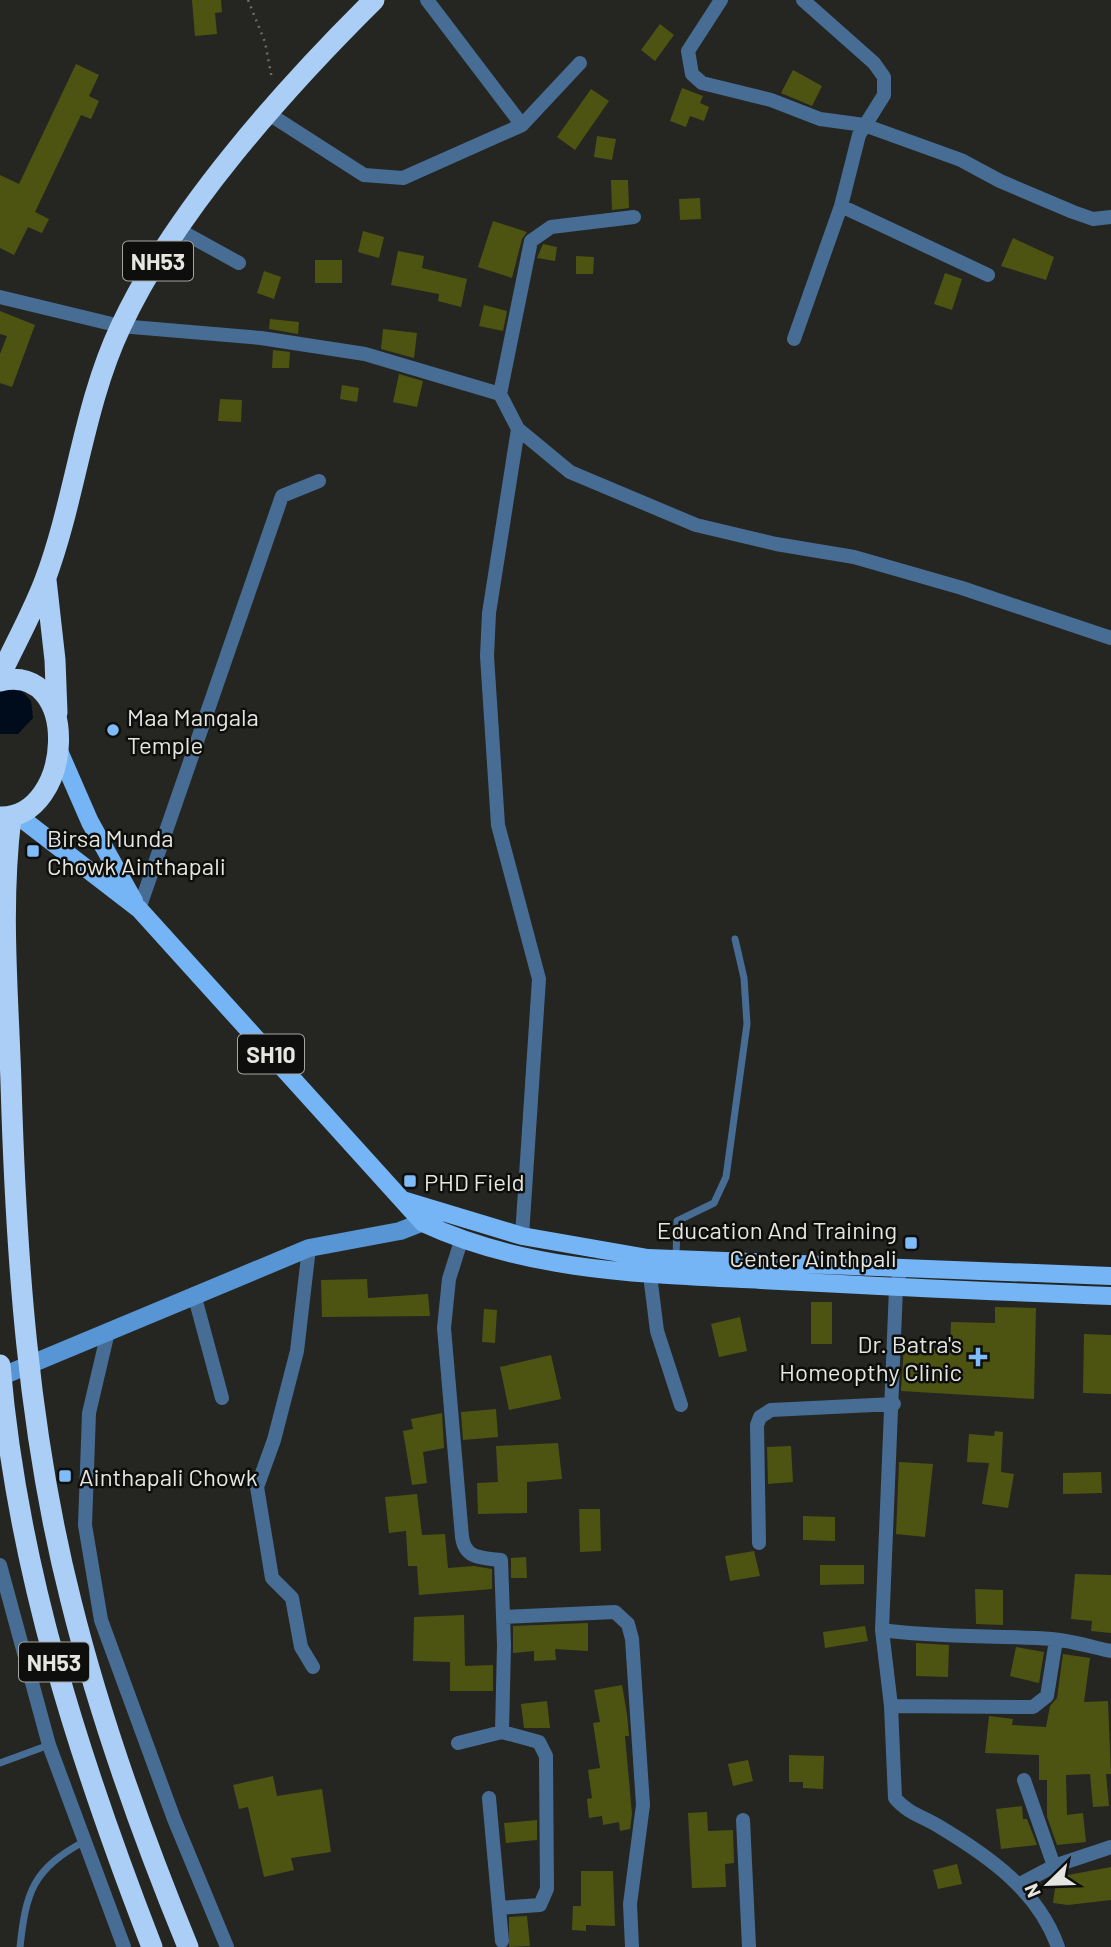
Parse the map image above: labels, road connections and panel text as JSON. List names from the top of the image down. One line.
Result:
{"streets":{"highway":["NH53"],"main road":["SH10"]},"crossings":[["NH53","SH10"]],"places":{"other":["Maa Mangala Temple"],"transit":["Birsa Munda Chowk Ainthapali","PHD Field","Education And Training Center Ainthpali","Ainthapali Chowk"],"health":["Dr. Batra's Homeopthy Clinic"]},"north":"bottom left"}
